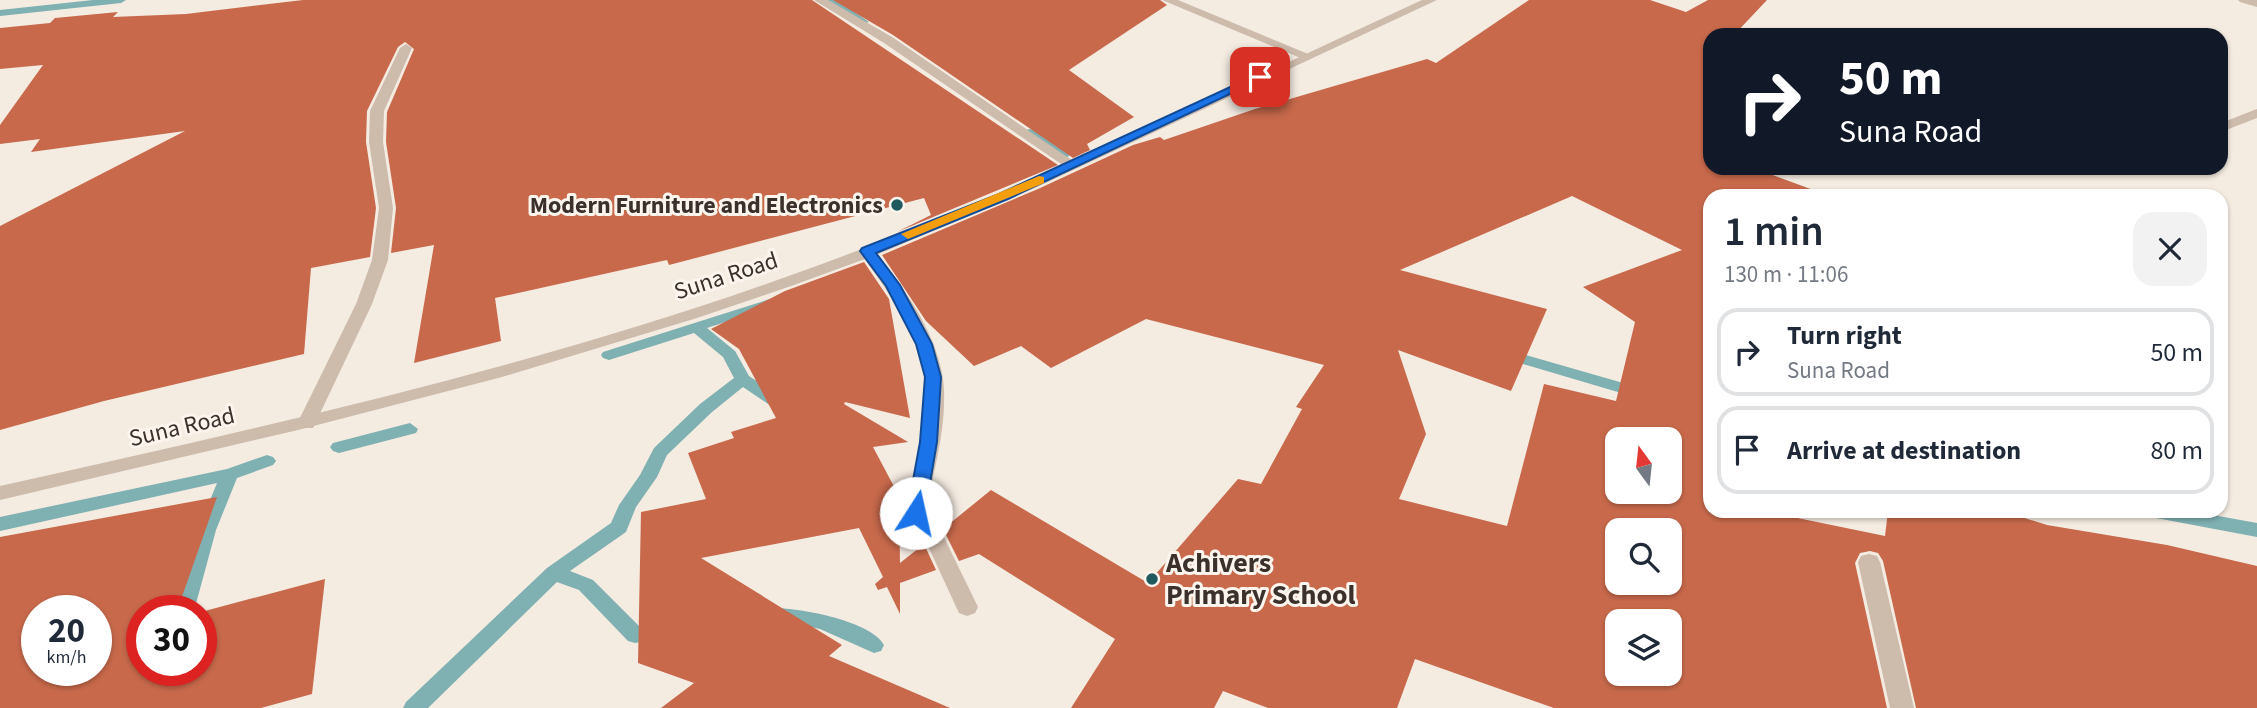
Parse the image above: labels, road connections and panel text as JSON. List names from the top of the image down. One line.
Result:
{"streets":{"street":["Suna Road"]},"places":["Modern Furniture and Electronics","Achivers Primary School"],"north":"top","page":{"turn":["50 m","Suna Road"],"heading":["1 min","130 m · 11:06"],"list":[{"name":"Turn right","note":"Suna Road","value":"50 m"},{"name":"Arrive at destination","value":"80 m"}],"speed":"20 km/h","limit":"30"}}
